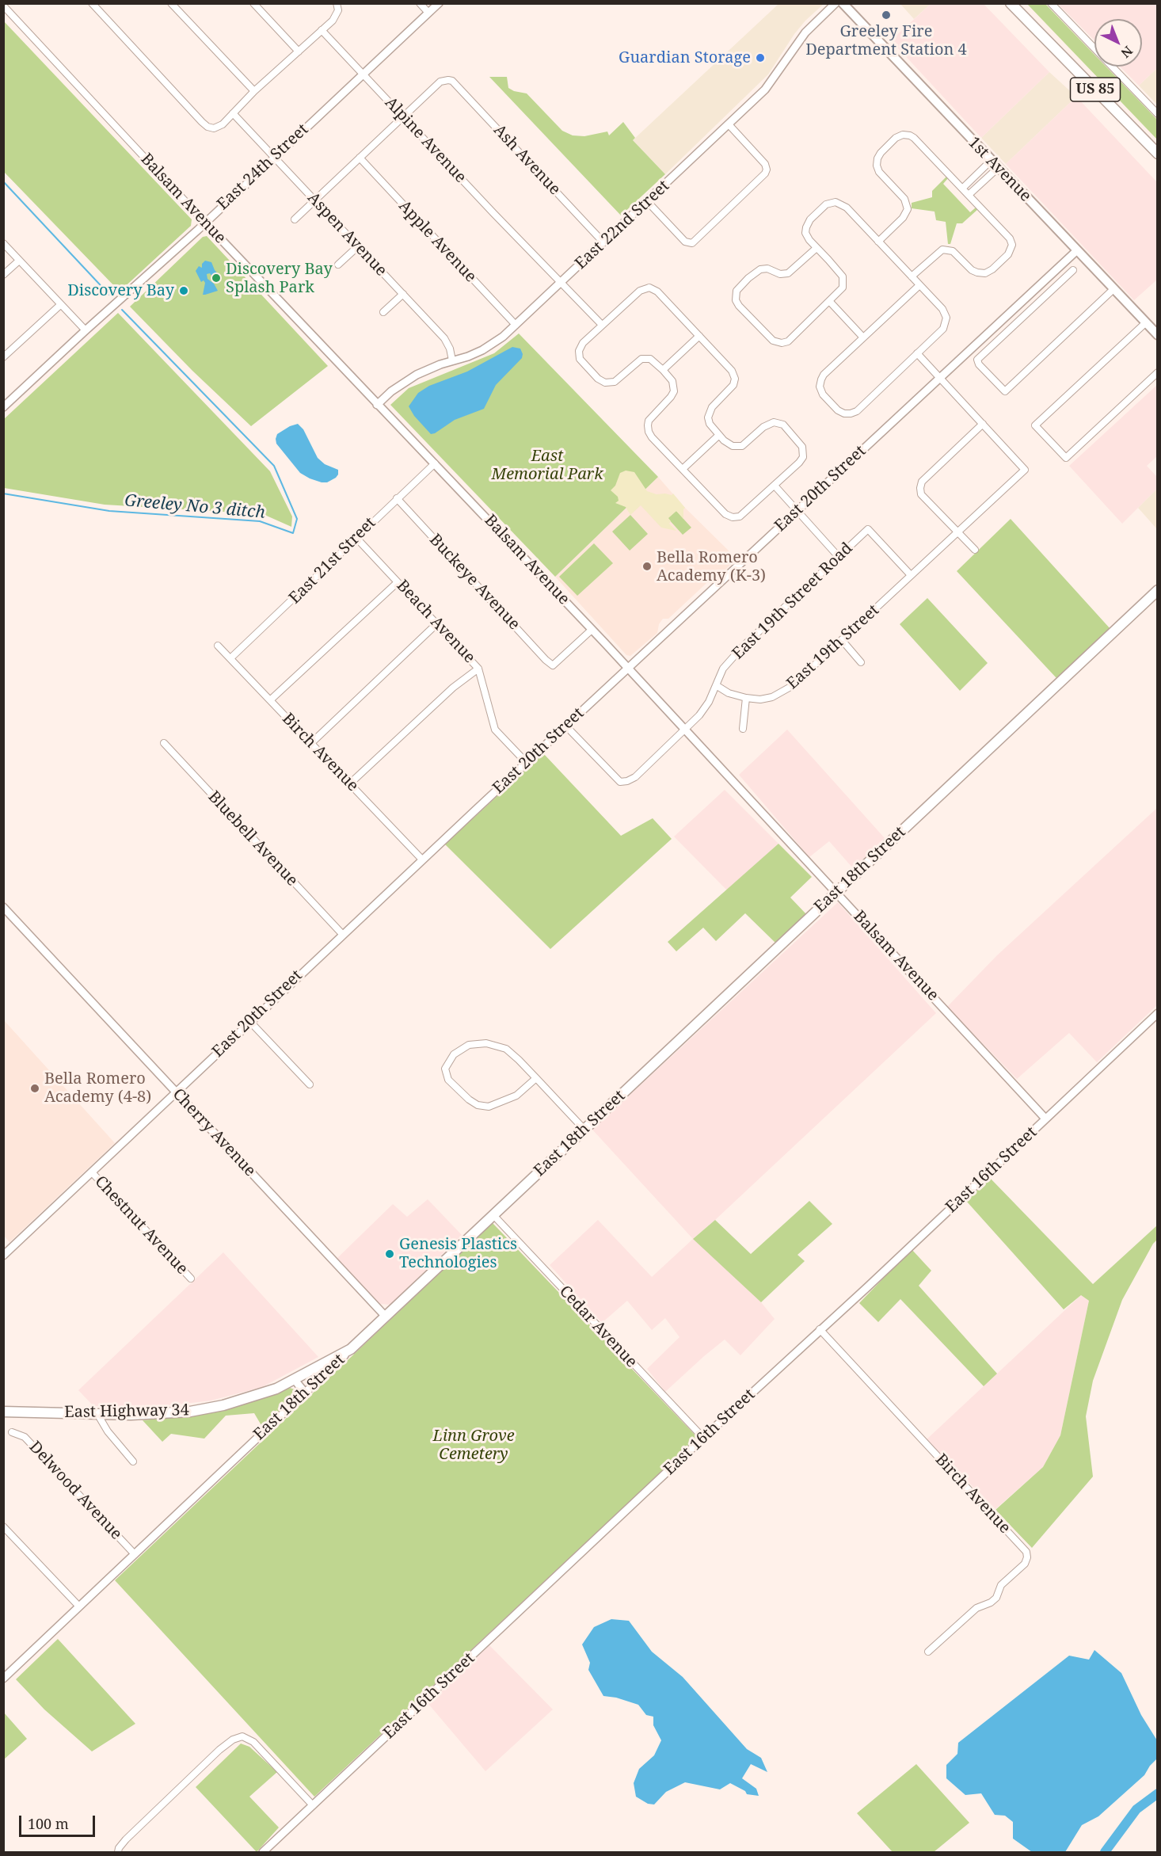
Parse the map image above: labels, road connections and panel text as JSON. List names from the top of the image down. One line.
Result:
{"streets":{"main road":["US 85","1st Avenue","East 18th Street","East Highway 34"],"street":["Alpine Avenue","Ash Avenue","East 24th Street","Balsam Avenue","East 22nd Street","Aspen Avenue","Apple Avenue","East 20th Street","East 21st Street","Buckeye Avenue","East 19th Street Road","Beach Avenue","East 19th Street","Birch Avenue","Bluebell Avenue","Cherry Avenue","East 16th Street","Chestnut Avenue","Cedar Avenue","Delwood Avenue"]},"crossings":[["Alpine Avenue","Ash Avenue"],["Alpine Avenue","East 24th Street"],["Alpine Avenue","East 22nd Street"],["Ash Avenue","East 22nd Street"],["East 24th Street","Balsam Avenue"],["East 24th Street","Aspen Avenue"],["1st Avenue","East 20th Street"],["Balsam Avenue","East 22nd Street"],["Balsam Avenue","East 20th Street"],["Balsam Avenue","East 21st Street"],["Balsam Avenue","Buckeye Avenue"],["Balsam Avenue","East 19th Street Road"],["Balsam Avenue","East 18th Street"],["Balsam Avenue","East 16th Street"],["East 22nd Street","Aspen Avenue"],["East 22nd Street","Apple Avenue"],["East 20th Street","Beach Avenue"],["East 20th Street","Birch Avenue"],["East 20th Street","Bluebell Avenue"],["East 20th Street","Cherry Avenue"],["East 20th Street","Chestnut Avenue"],["East 21st Street","Buckeye Avenue"],["East 21st Street","Beach Avenue"],["East 21st Street","Birch Avenue"],["East 19th Street Road","East 19th Street"],["Birch Avenue","East 16th Street"],["East 18th Street","Cherry Avenue"],["East 18th Street","Cedar Avenue"],["East 18th Street","East Highway 34"],["East 18th Street","Delwood Avenue"],["East 16th Street","Cedar Avenue"]],"water":["Greeley No 3 ditch"],"parks":["East Memorial Park","Linn Grove Cemetery"],"places":["Greeley Fire Department Station 4","Guardian Storage","Discovery Bay Splash Park","Discovery Bay","Bella Romero Academy (K-3)","Bella Romero Academy (4-8)","Genesis Plastics Technologies"],"scale_bar":"100 m","north":"bottom right"}
